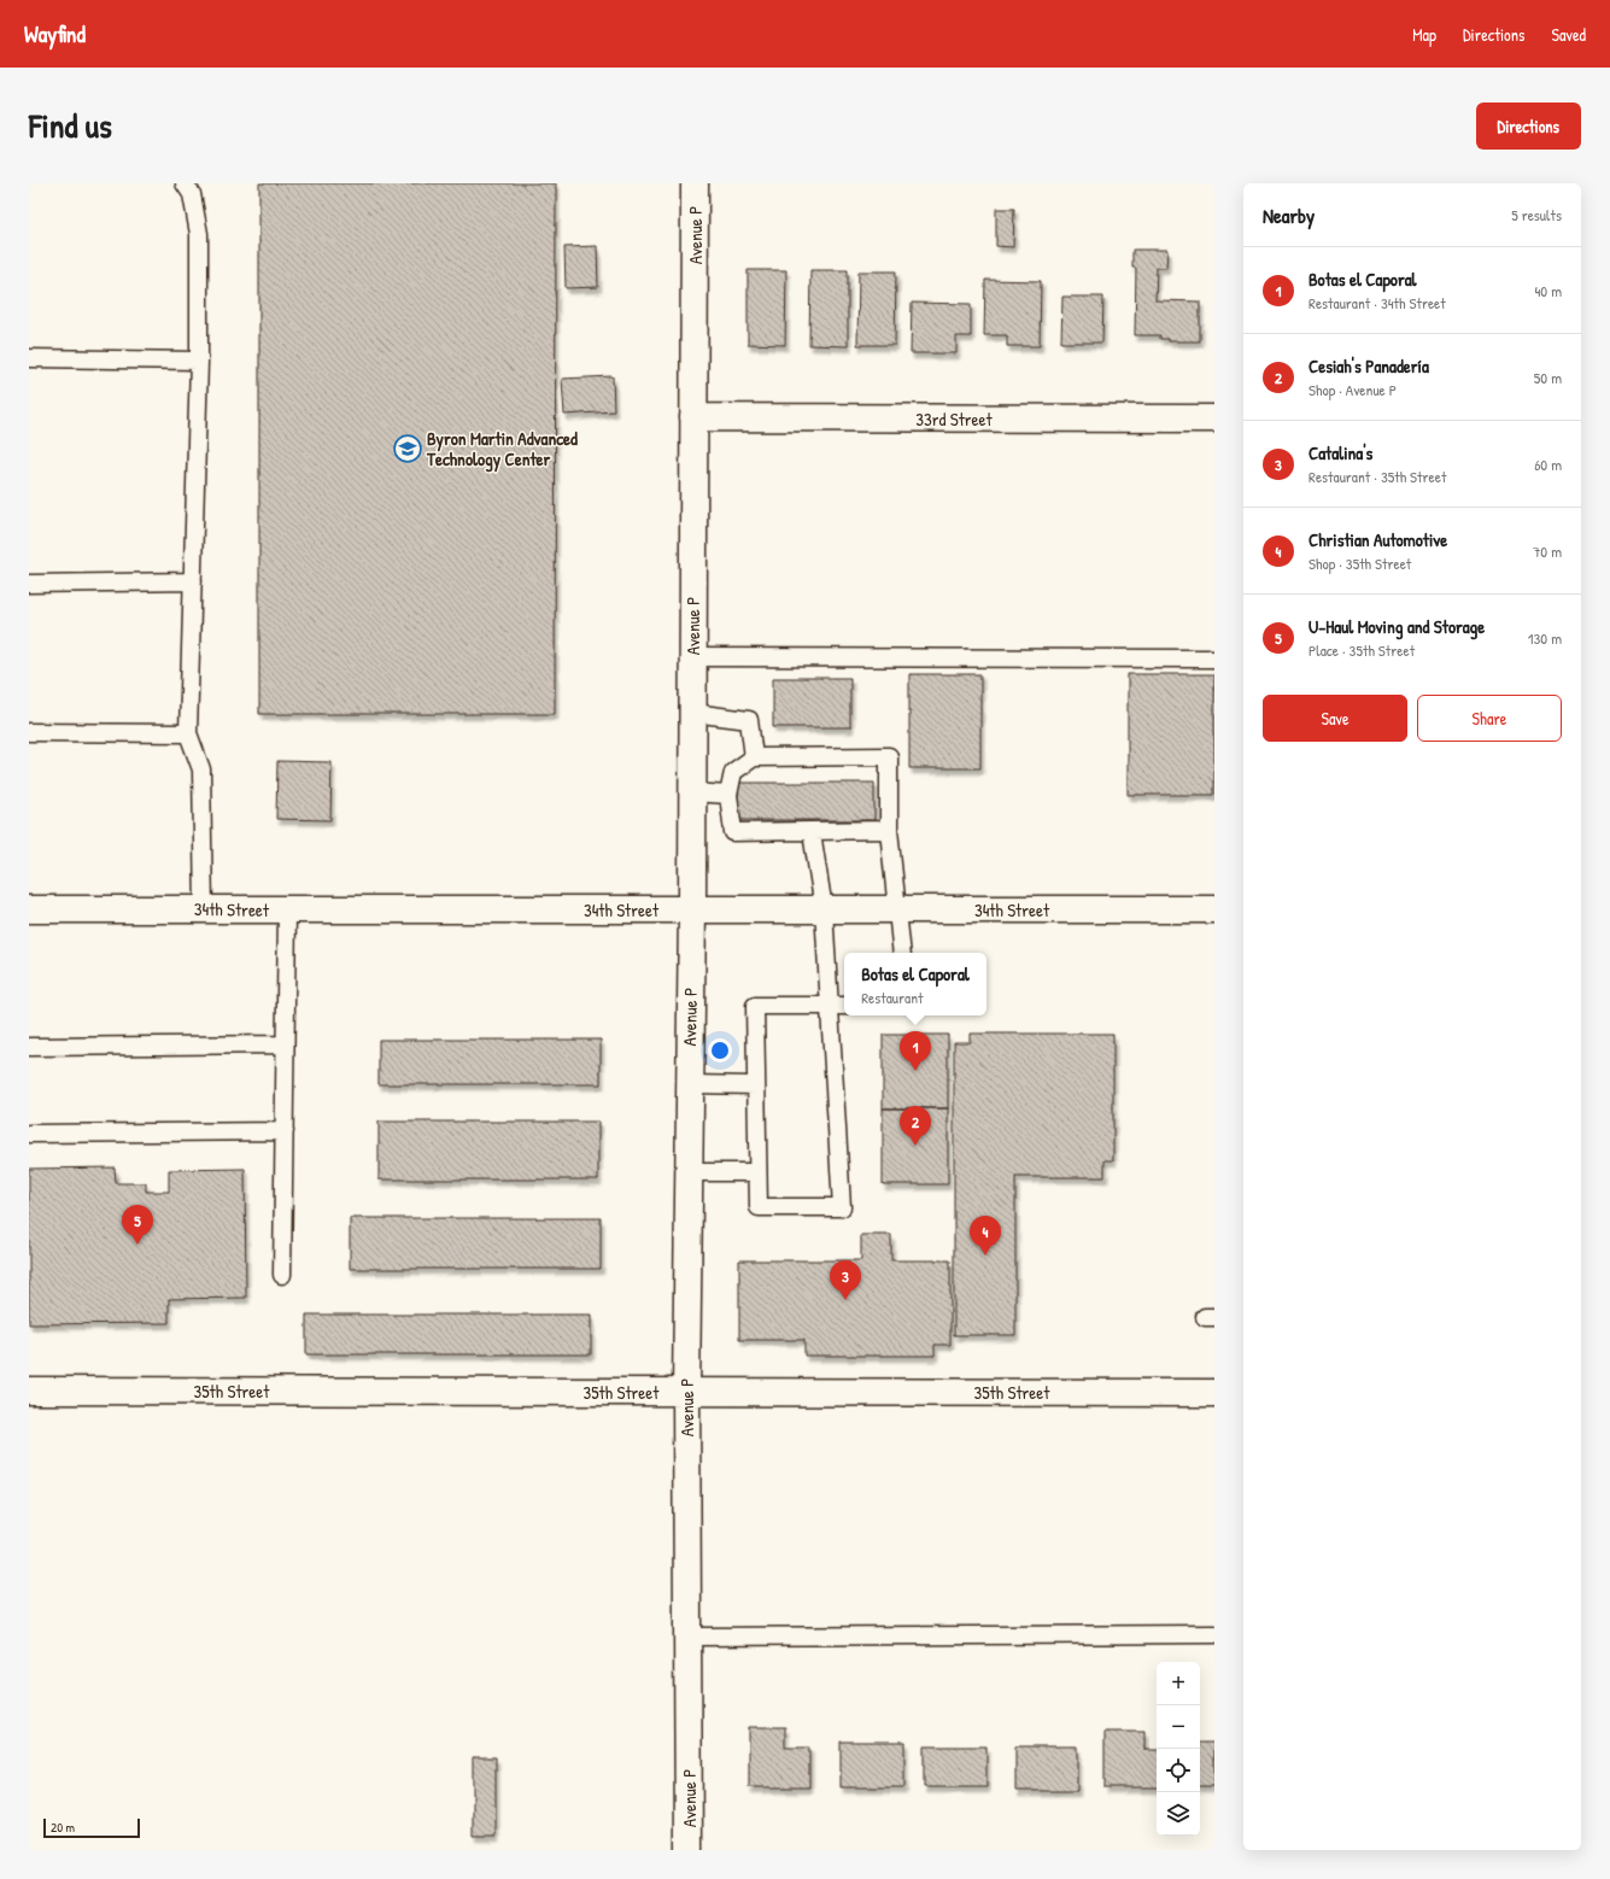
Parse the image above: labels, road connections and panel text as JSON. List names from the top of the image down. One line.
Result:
{"streets":{"street":["Avenue P","33rd Street","34th Street","35th Street"]},"crossings":[["Avenue P","33rd Street"],["Avenue P","34th Street"],["Avenue P","35th Street"]],"places":{"school or university":["Byron Martin Advanced Technology Center"]},"scale_bar":"20 m","page":{"header":"Wayfind","nav":["Map","Directions","Saved"],"title":"Find us","buttons":["Directions",["Save","Share"]],"heading":["Nearby","5 results"],"list":[{"mark":"1","name":"Botas el Caporal","note":"Restaurant · 34th Street","value":"40 m"},{"mark":"2","name":"Cesiah's Panadería","note":"Shop · Avenue P","value":"50 m"},{"mark":"3","name":"Catalina's","note":"Restaurant · 35th Street","value":"60 m"},{"mark":"4","name":"Christian Automotive","note":"Shop · 35th Street","value":"70 m"},{"mark":"5","name":"U-Haul Moving and Storage","note":"Place · 35th Street","value":"130 m"}],"popup":["Botas el Caporal","Restaurant"],"pins":["1","2","5","4","3"],"map_buttons":["+","−"],"scale":"20 m"}}
